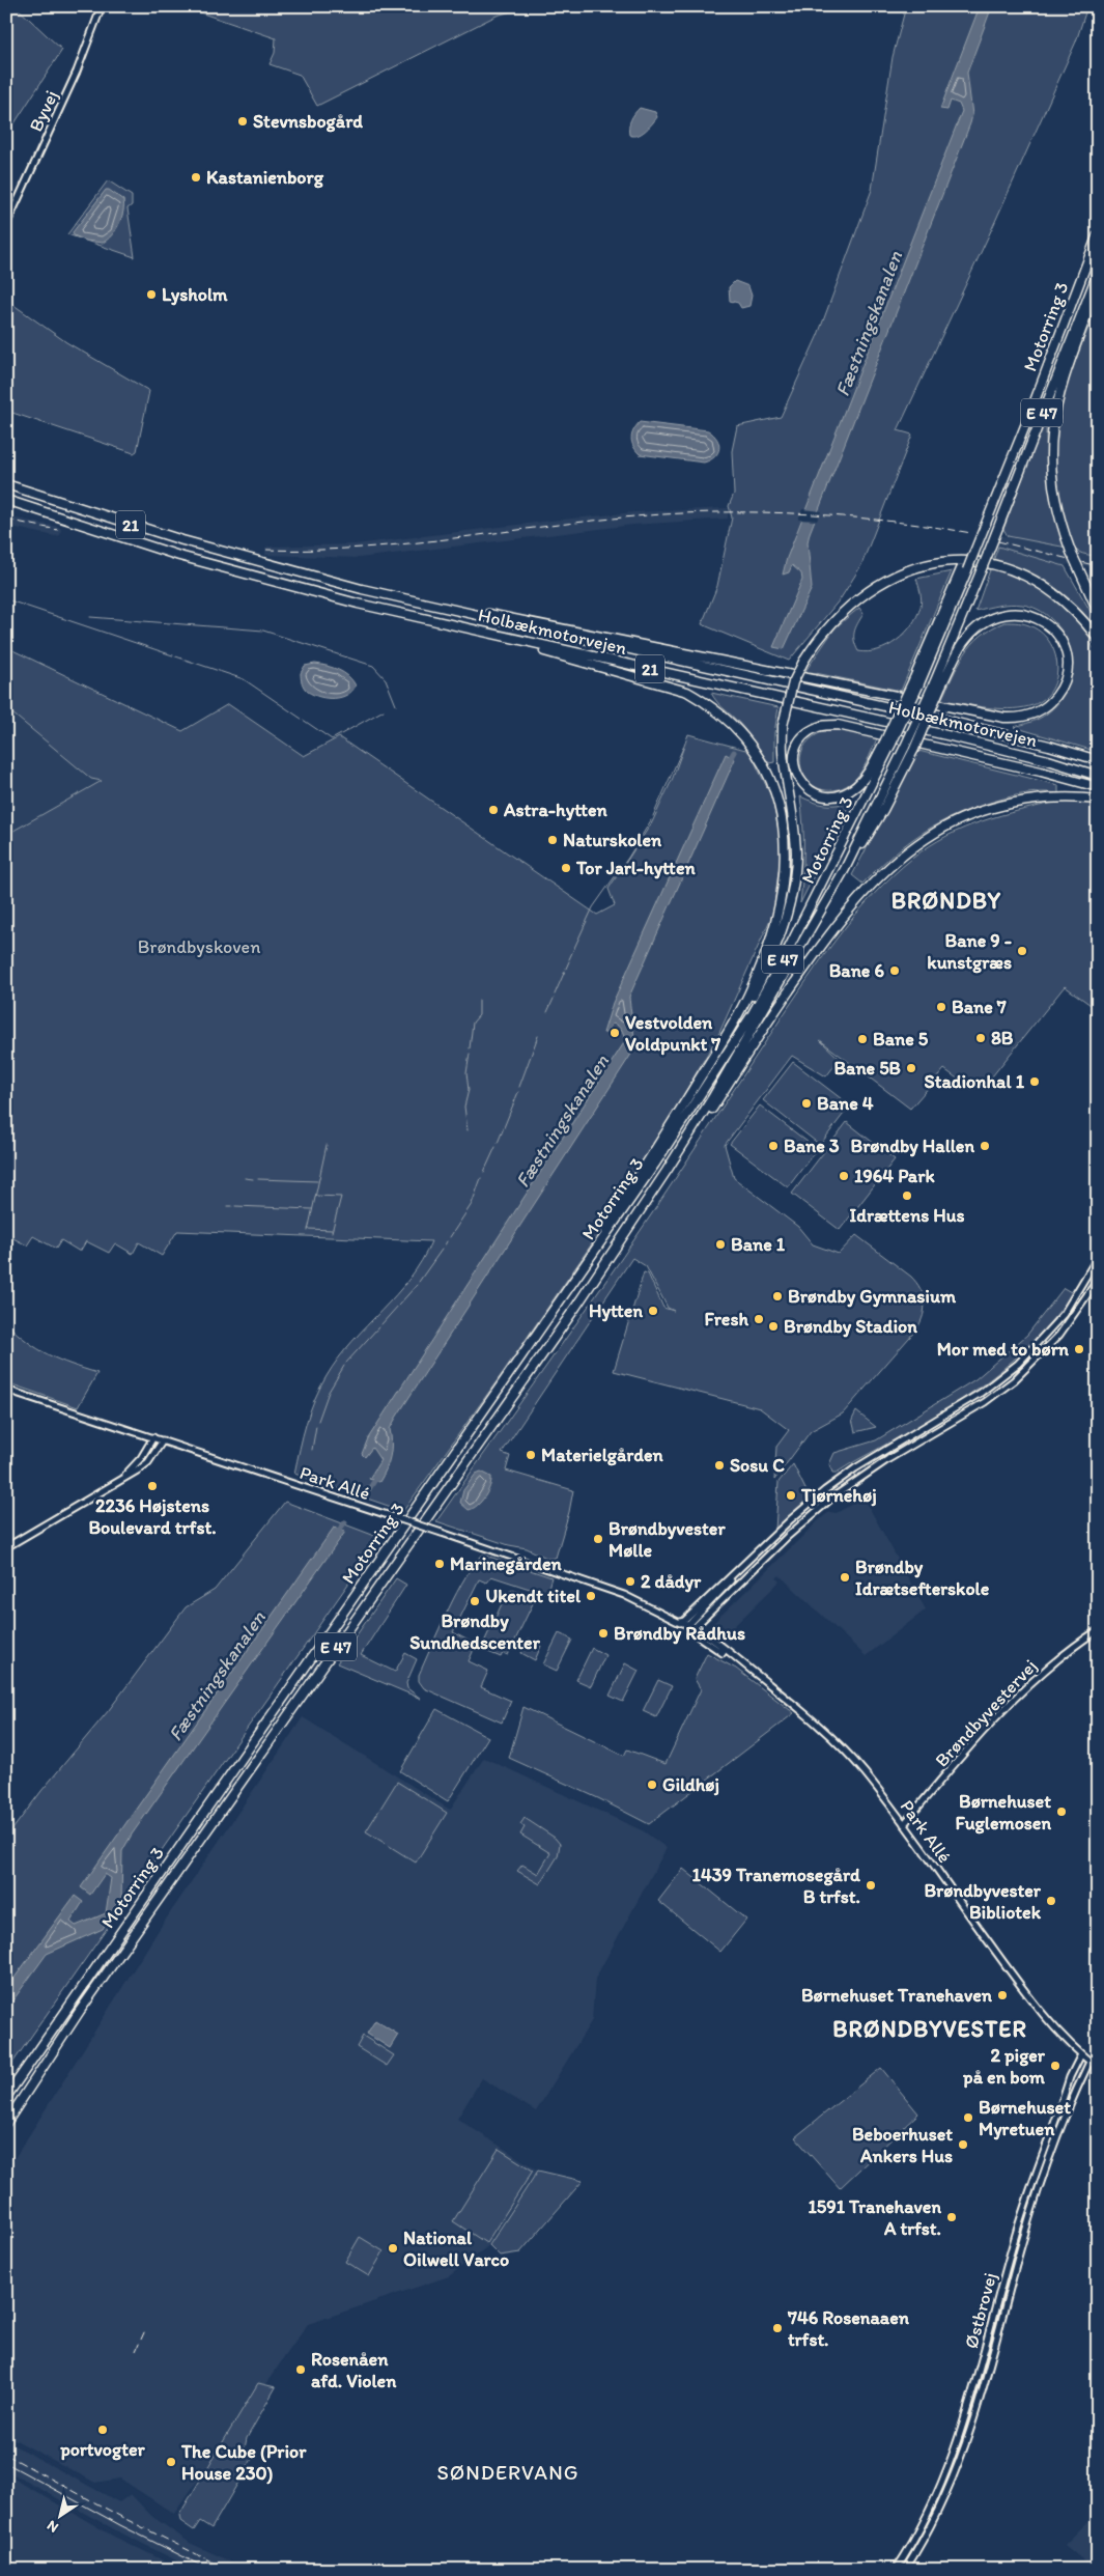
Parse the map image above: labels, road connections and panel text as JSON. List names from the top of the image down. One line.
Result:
{"streets":{"highway":["Motorring 3","E 47","21","Holbækmotorvejen"],"street":["Byvej","Park Allé","Brøndbyvestervej","Østbrovej"]},"crossings":[["Park Allé","Brøndbyvestervej"],["Park Allé","Østbrovej"]],"districts":["BRØNDBY","BRØNDBYVESTER","SØNDERVANG"],"water":["Fæstningskanalen"],"parks":["Brøndbyskoven"],"places":["Stevnsbogård","Kastanienborg","Lysholm","Astra-hytten","Naturskolen","Tor Jarl-hytten","Bane 9 - kunstgræs","Bane 6","Bane 7","Vestvolden Voldpunkt 7","8B","Bane 5","Bane 5B","Stadionhal 1","Bane 4","Bane 3","Brøndby Hallen","1964 Park","Idrættens Hus","Bane 1","Brøndby Gymnasium","Hytten","Fresh","Brøndby Stadion","Mor med to børn","Materielgården","Sosu C","2236 Højstens Boulevard trfst.","Tjørnehøj","Brøndbyvester Mølle","Marinegården","Brøndby Idrætsefterskole","2 dådyr","Ukendt titel","Brøndby Sundhedscenter","Brøndby Rådhus","Gildhøj","Børnehuset Fuglemosen","1439 Tranemosegård B trfst.","Brøndbyvester Bibliotek","Børnehuset Tranehaven","2 piger på en bom","Børnehuset Myretuen","Beboerhuset Ankers Hus","1591 Tranehaven A trfst.","National Oilwell Varco","746 Rosenaaen trfst.","Rosenåen afd. Violen","portvogter","The Cube (Prior House 230)"],"north":"bottom left"}
